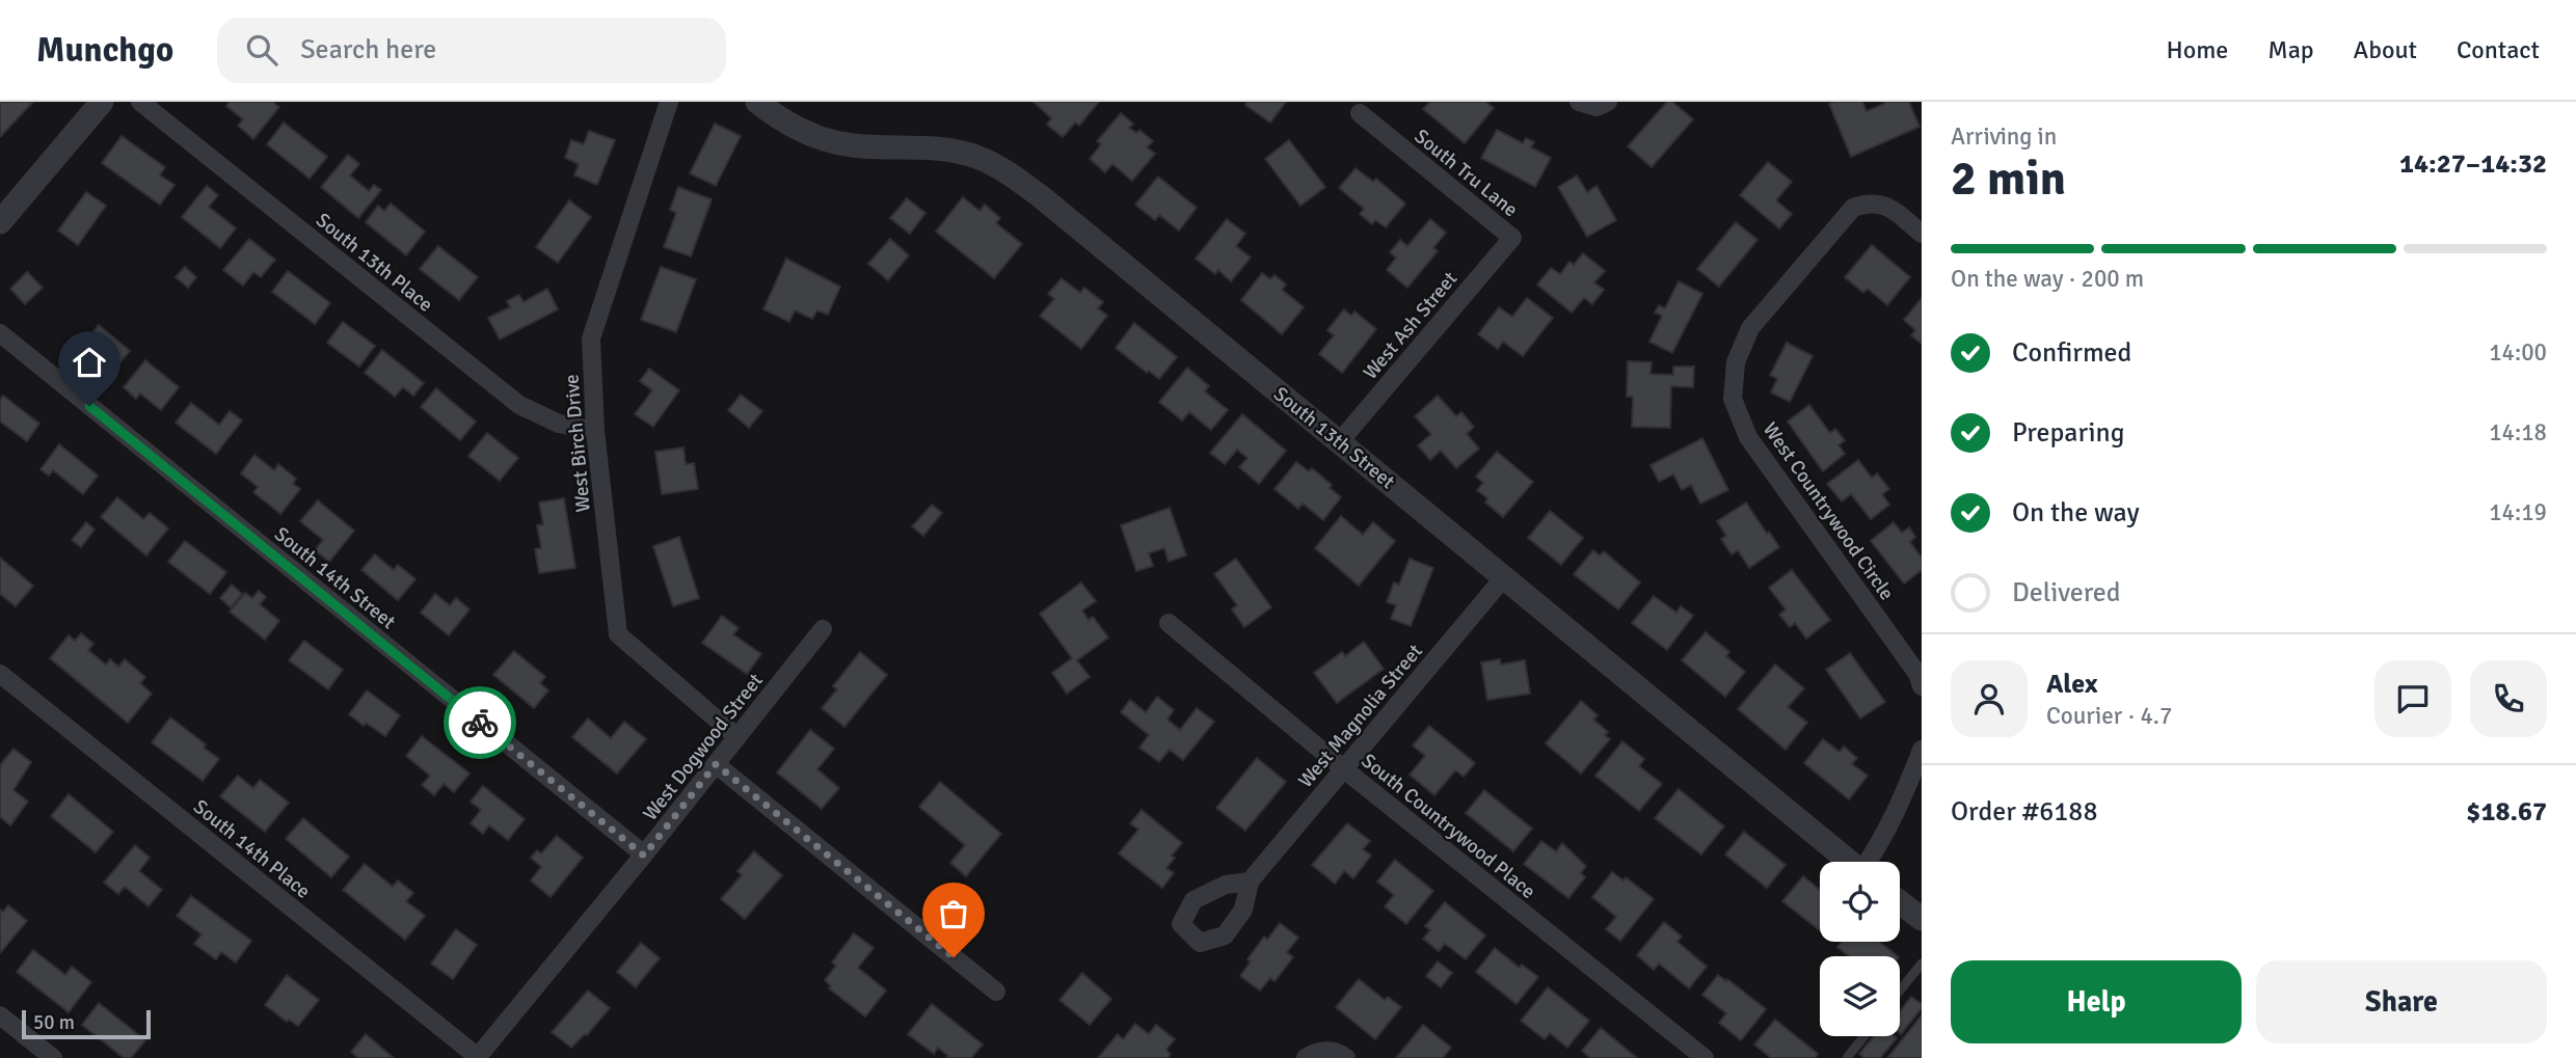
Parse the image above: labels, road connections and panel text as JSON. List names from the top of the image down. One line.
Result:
{"streets":{"street":["South Tru Lane","South 13th Place","West Ash Street","South 13th Street","West Birch Drive","West Countrywood Circle","South 14th Street","West Magnolia Street","West Dogwood Street","South Countrywood Place","South 14th Place"]},"crossings":[["South Tru Lane","West Ash Street"],["South 13th Place","West Birch Drive"],["West Ash Street","South 13th Street"],["South 13th Street","West Magnolia Street"],["West Birch Drive","West Dogwood Street"],["South 14th Street","West Dogwood Street"],["West Magnolia Street","South Countrywood Place"],["West Dogwood Street","South 14th Place"]],"scale_bar":"50 m","page":{"header":"Munchgo","search":"Search here","nav":["Home","Map","About","Contact"],"heading":["2 min","Arriving in","14:27–14:32"],"panel":["Alex","Courier · 4.7","Order #6188","$18.67"],"bar":"On the way · 200 m","list":[["Confirmed","14:00"],["Preparing","14:18"],["On the way","14:19"],"Delivered"],"buttons":["Help","Share"],"scale":"50 m"}}
